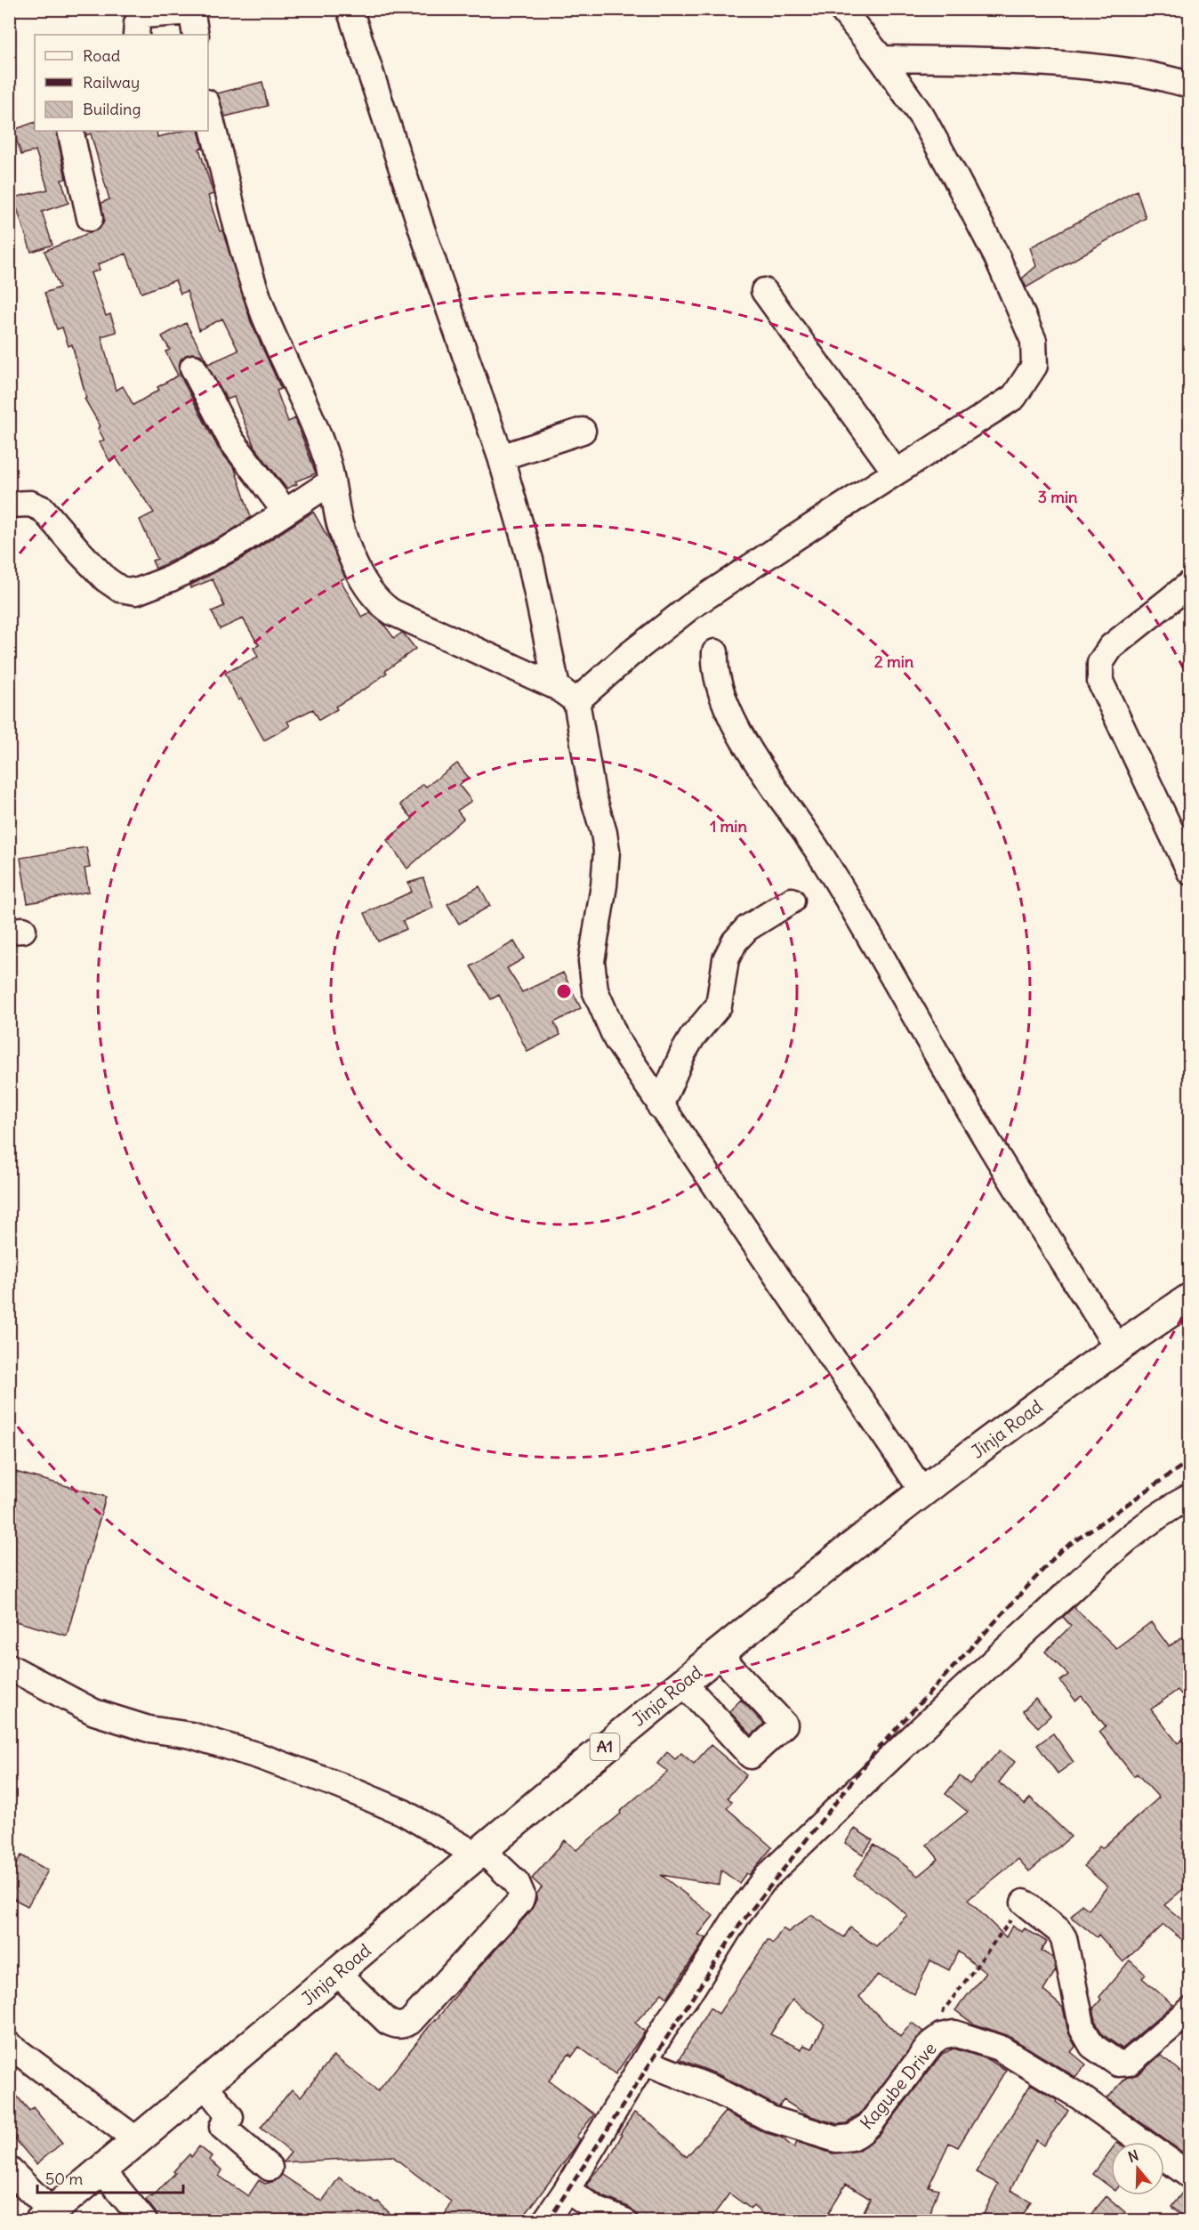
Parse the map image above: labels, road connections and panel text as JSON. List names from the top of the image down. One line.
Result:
{"streets":{"highway":["Jinja Road","A1"],"street":["Kagube Drive"]},"legend":["Road","Railway","Building"],"scale_bar":"50 m","north":"top","rings":["3 min","2 min","1 min"]}
